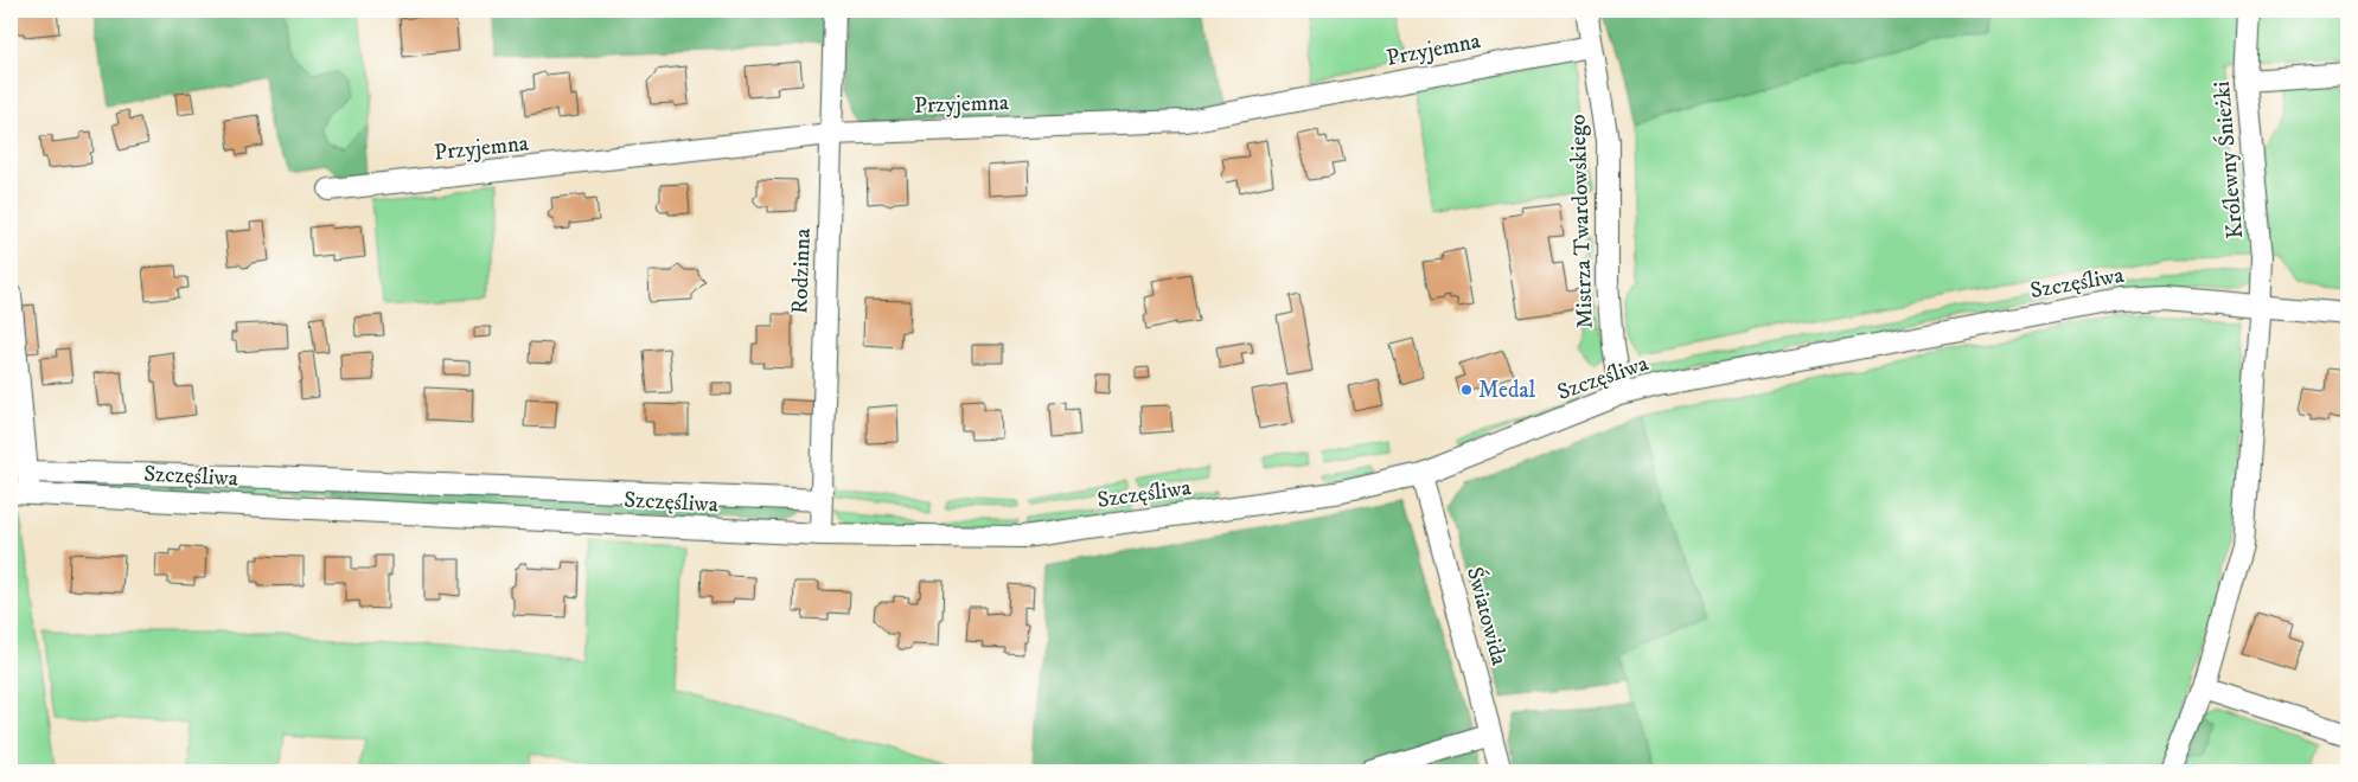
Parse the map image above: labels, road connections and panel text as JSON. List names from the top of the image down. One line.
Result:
{"streets":{"street":["Przyjemna","Królewny Śnieżki","Mistrza Twardowskiego","Rodzinna","Szczęśliwa","Światowida"]},"crossings":[["Przyjemna","Mistrza Twardowskiego"],["Przyjemna","Rodzinna"],["Królewny Śnieżki","Szczęśliwa"],["Mistrza Twardowskiego","Szczęśliwa"],["Rodzinna","Szczęśliwa"],["Szczęśliwa","Światowida"]],"places":["Medal"]}
